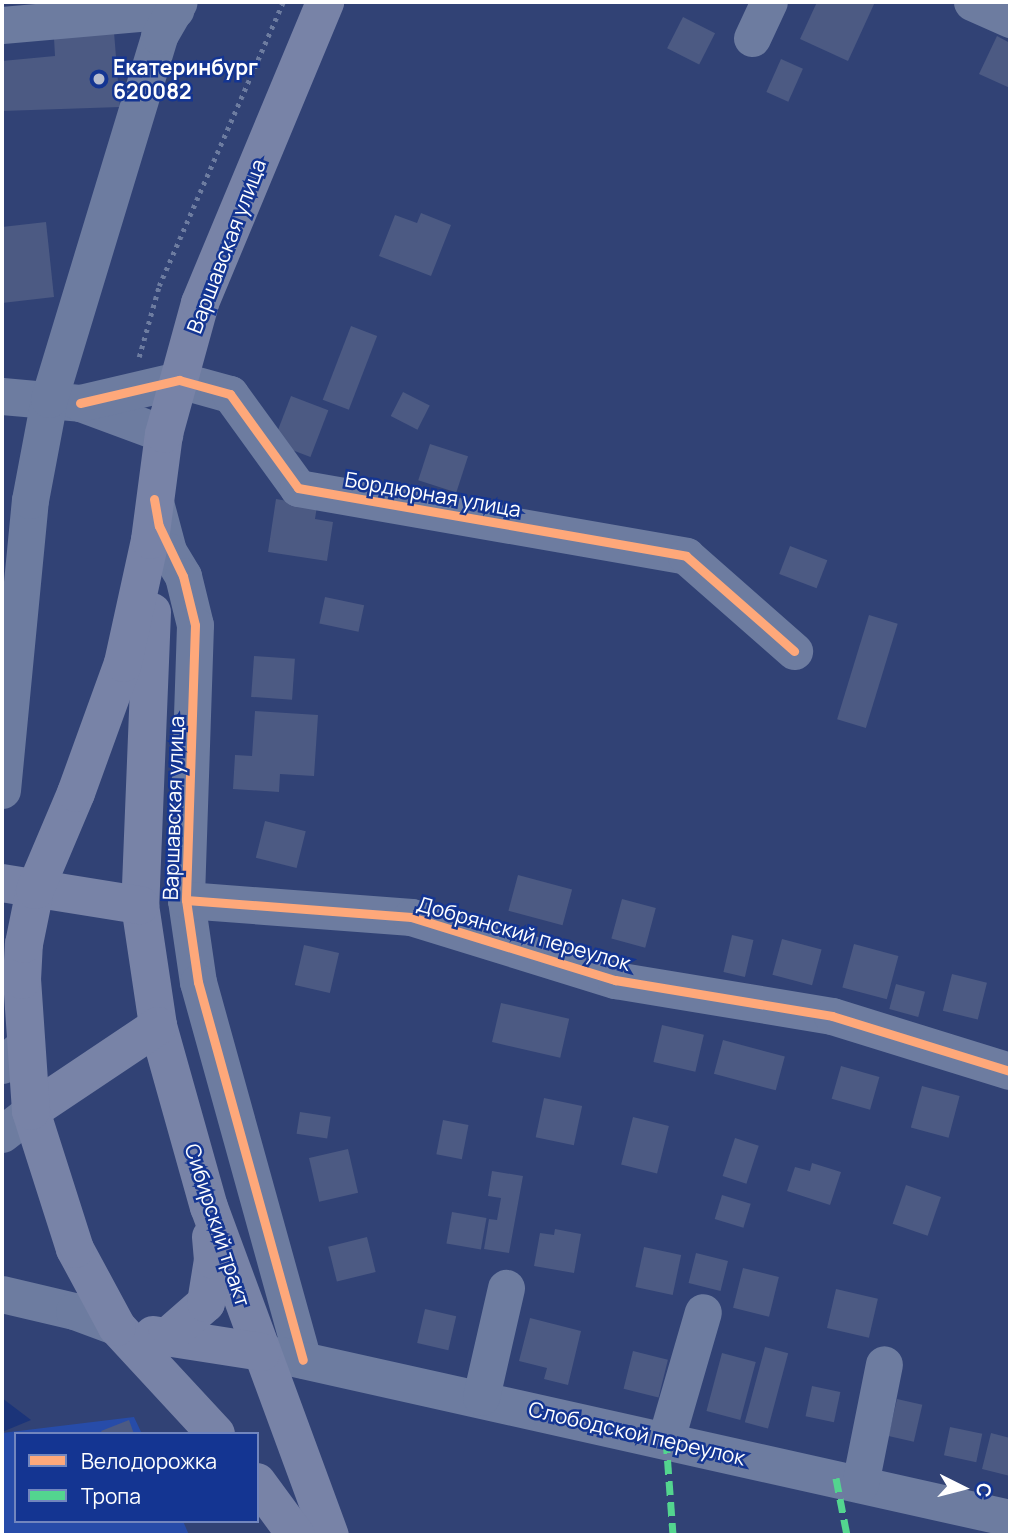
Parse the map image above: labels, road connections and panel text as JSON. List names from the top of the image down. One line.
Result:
{"streets":{"main road":["Варшавская улица","Сибирский тракт"],"street":["Бордюрная улица","Добрянский переулок","Слободской переулок"]},"crossings":[["Варшавская улица","Бордюрная улица"],["Варшавская улица","Добрянский переулок"],["Варшавская улица","Сибирский тракт"],["Варшавская улица","Слободской переулок"],["Сибирский тракт","Слободской переулок"]],"places":["Екатеринбург 620082"],"legend":["Велодорожка","Тропа"],"north":"right"}
